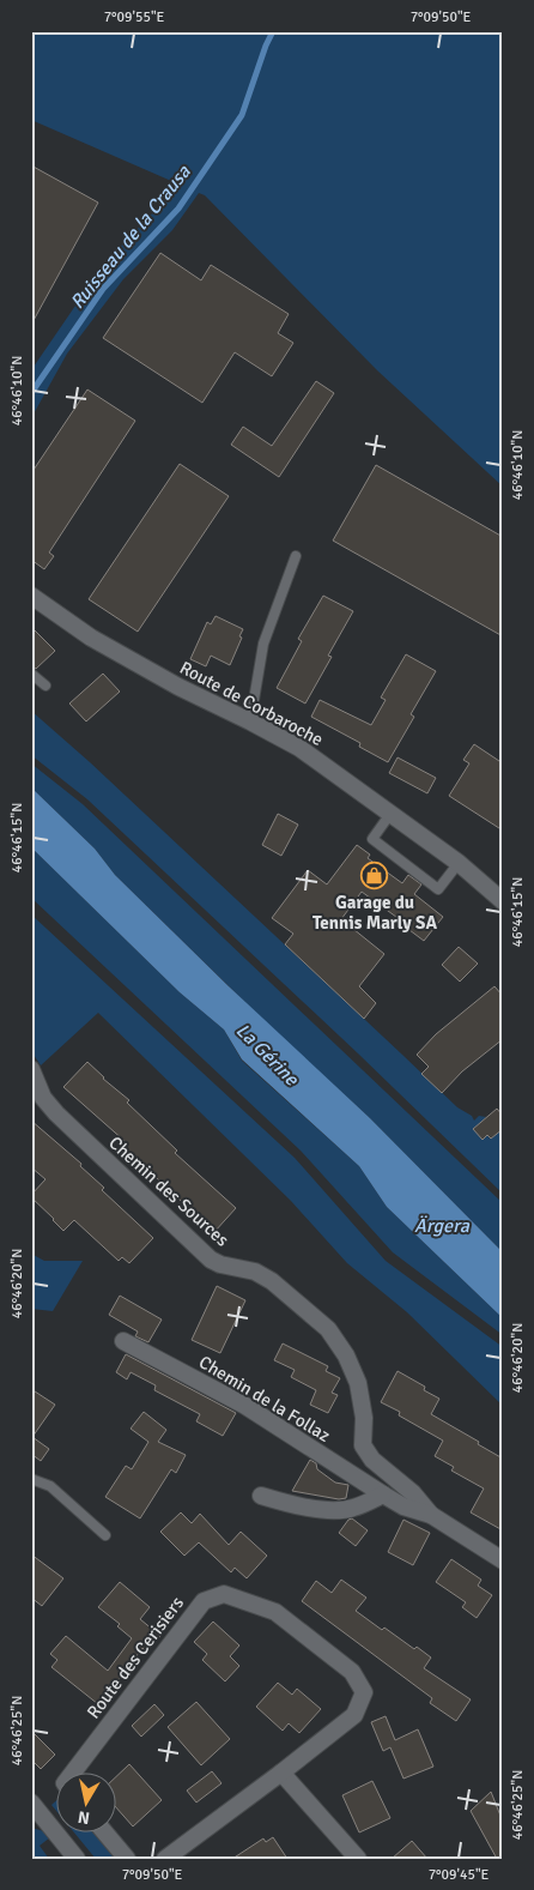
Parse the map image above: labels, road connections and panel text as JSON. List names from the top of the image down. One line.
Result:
{"streets":{"street":["Route de Corbaroche","Chemin des Sources","Chemin de la Follaz","Route des Cerisiers"]},"crossings":[["Chemin des Sources","Chemin de la Follaz"]],"water":["Ruisseau de la Crausa","La Gérine","Ärgera"],"places":{"shop":["Garage du Tennis Marly SA"]},"north":"bottom","coordinates":["7°09'55\"E","7°09'50\"E","46°46'10\"N","46°46'15\"N","46°46'20\"N","46°46'25\"N","7°09'45\"E"]}
